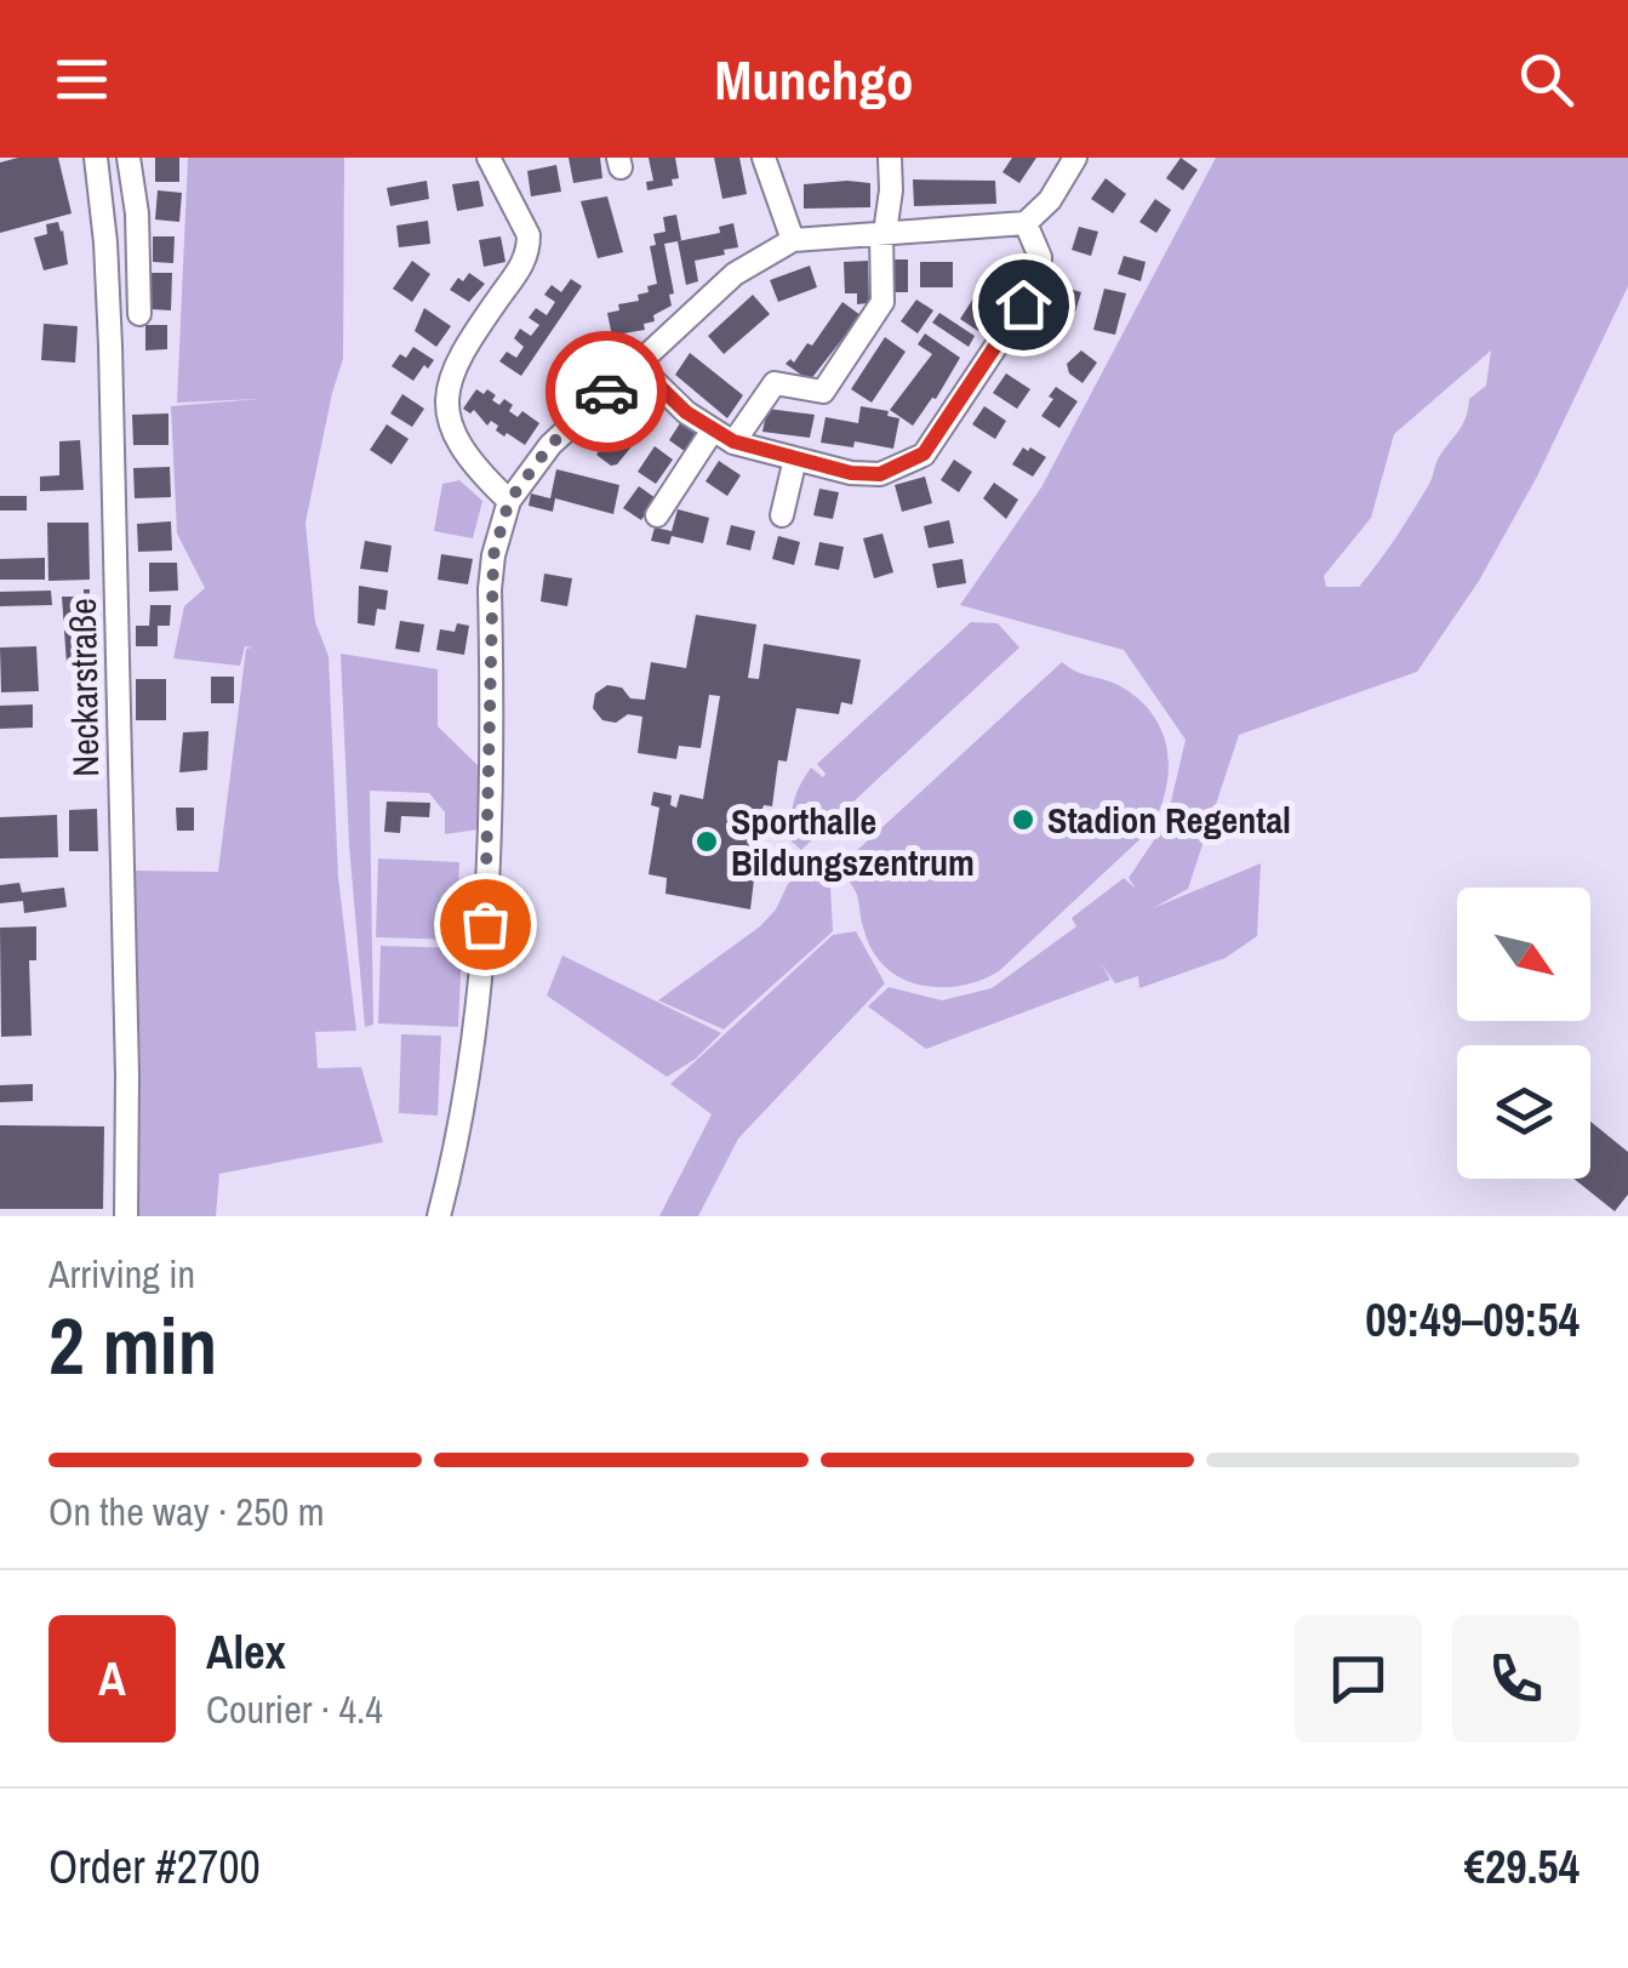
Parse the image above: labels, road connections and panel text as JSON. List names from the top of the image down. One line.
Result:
{"streets":{"street":["Neckarstraße"]},"places":["Stadion Regental","Sporthalle Bildungszentrum"],"north":"bottom right","page":{"header":"Munchgo","heading":["2 min","Arriving in","09:49–09:54"],"panel":["Alex","Courier · 4.4","Order #2700","€29.54"],"bar":"On the way · 250 m","round":"A"}}
